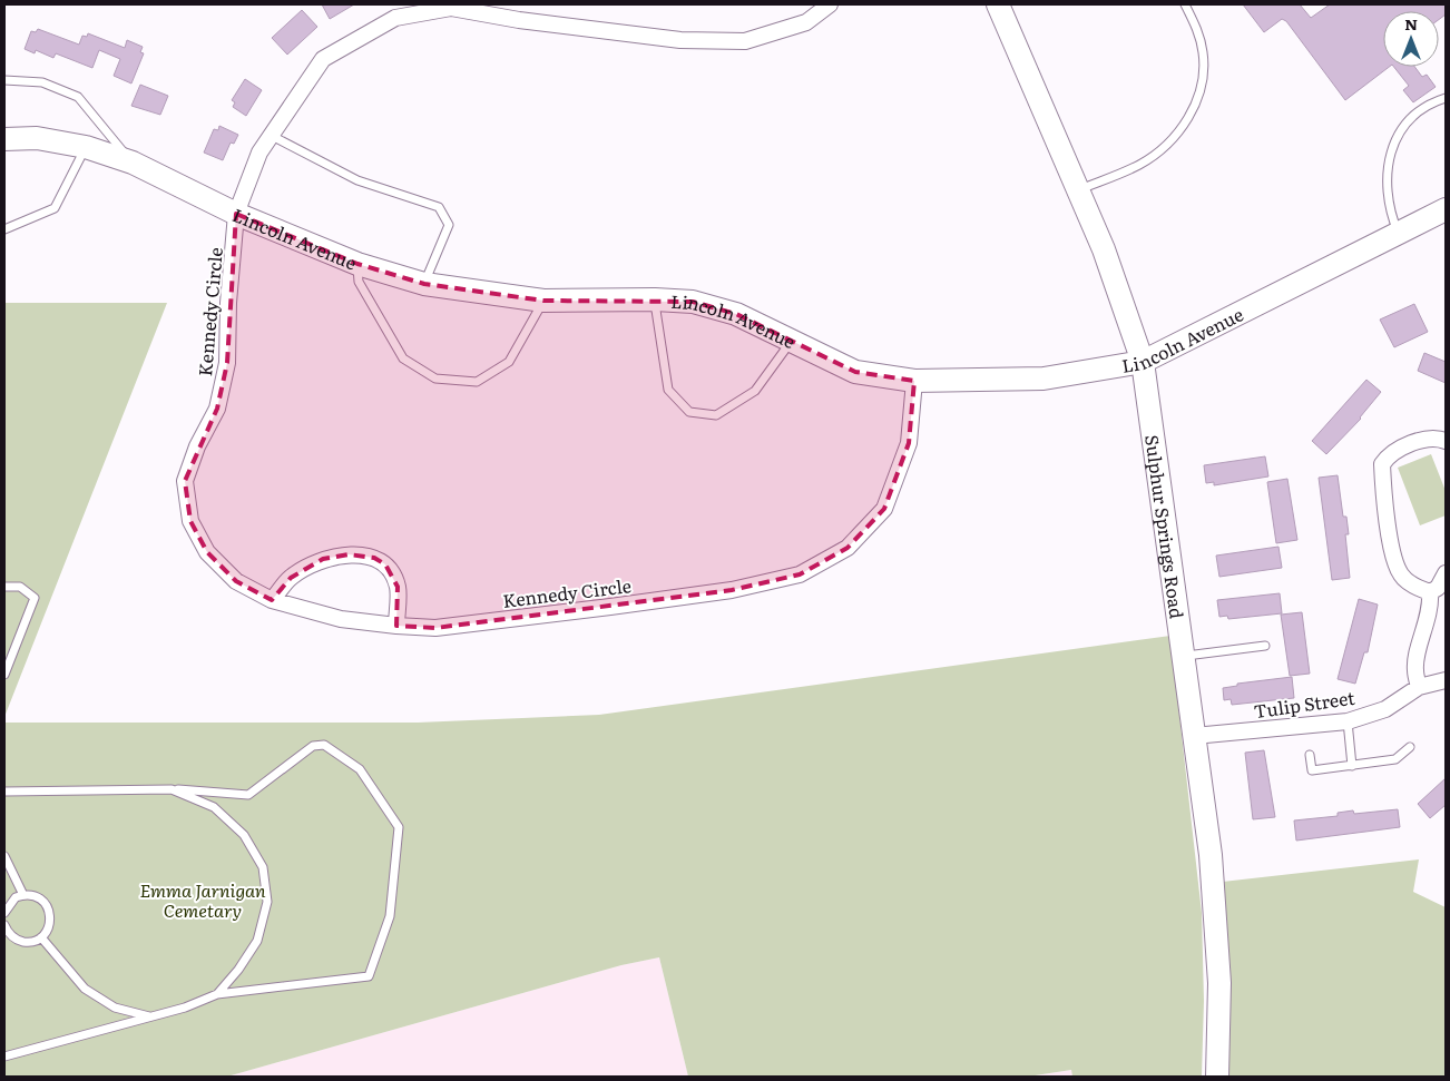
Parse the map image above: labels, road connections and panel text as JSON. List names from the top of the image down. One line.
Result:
{"streets":{"street":["Lincoln Avenue","Kennedy Circle","Sulphur Springs Road","Tulip Street"]},"crossings":[["Lincoln Avenue","Kennedy Circle"],["Lincoln Avenue","Sulphur Springs Road"],["Sulphur Springs Road","Tulip Street"]],"parks":["Emma Jarnigan Cemetary"],"north":"top"}
